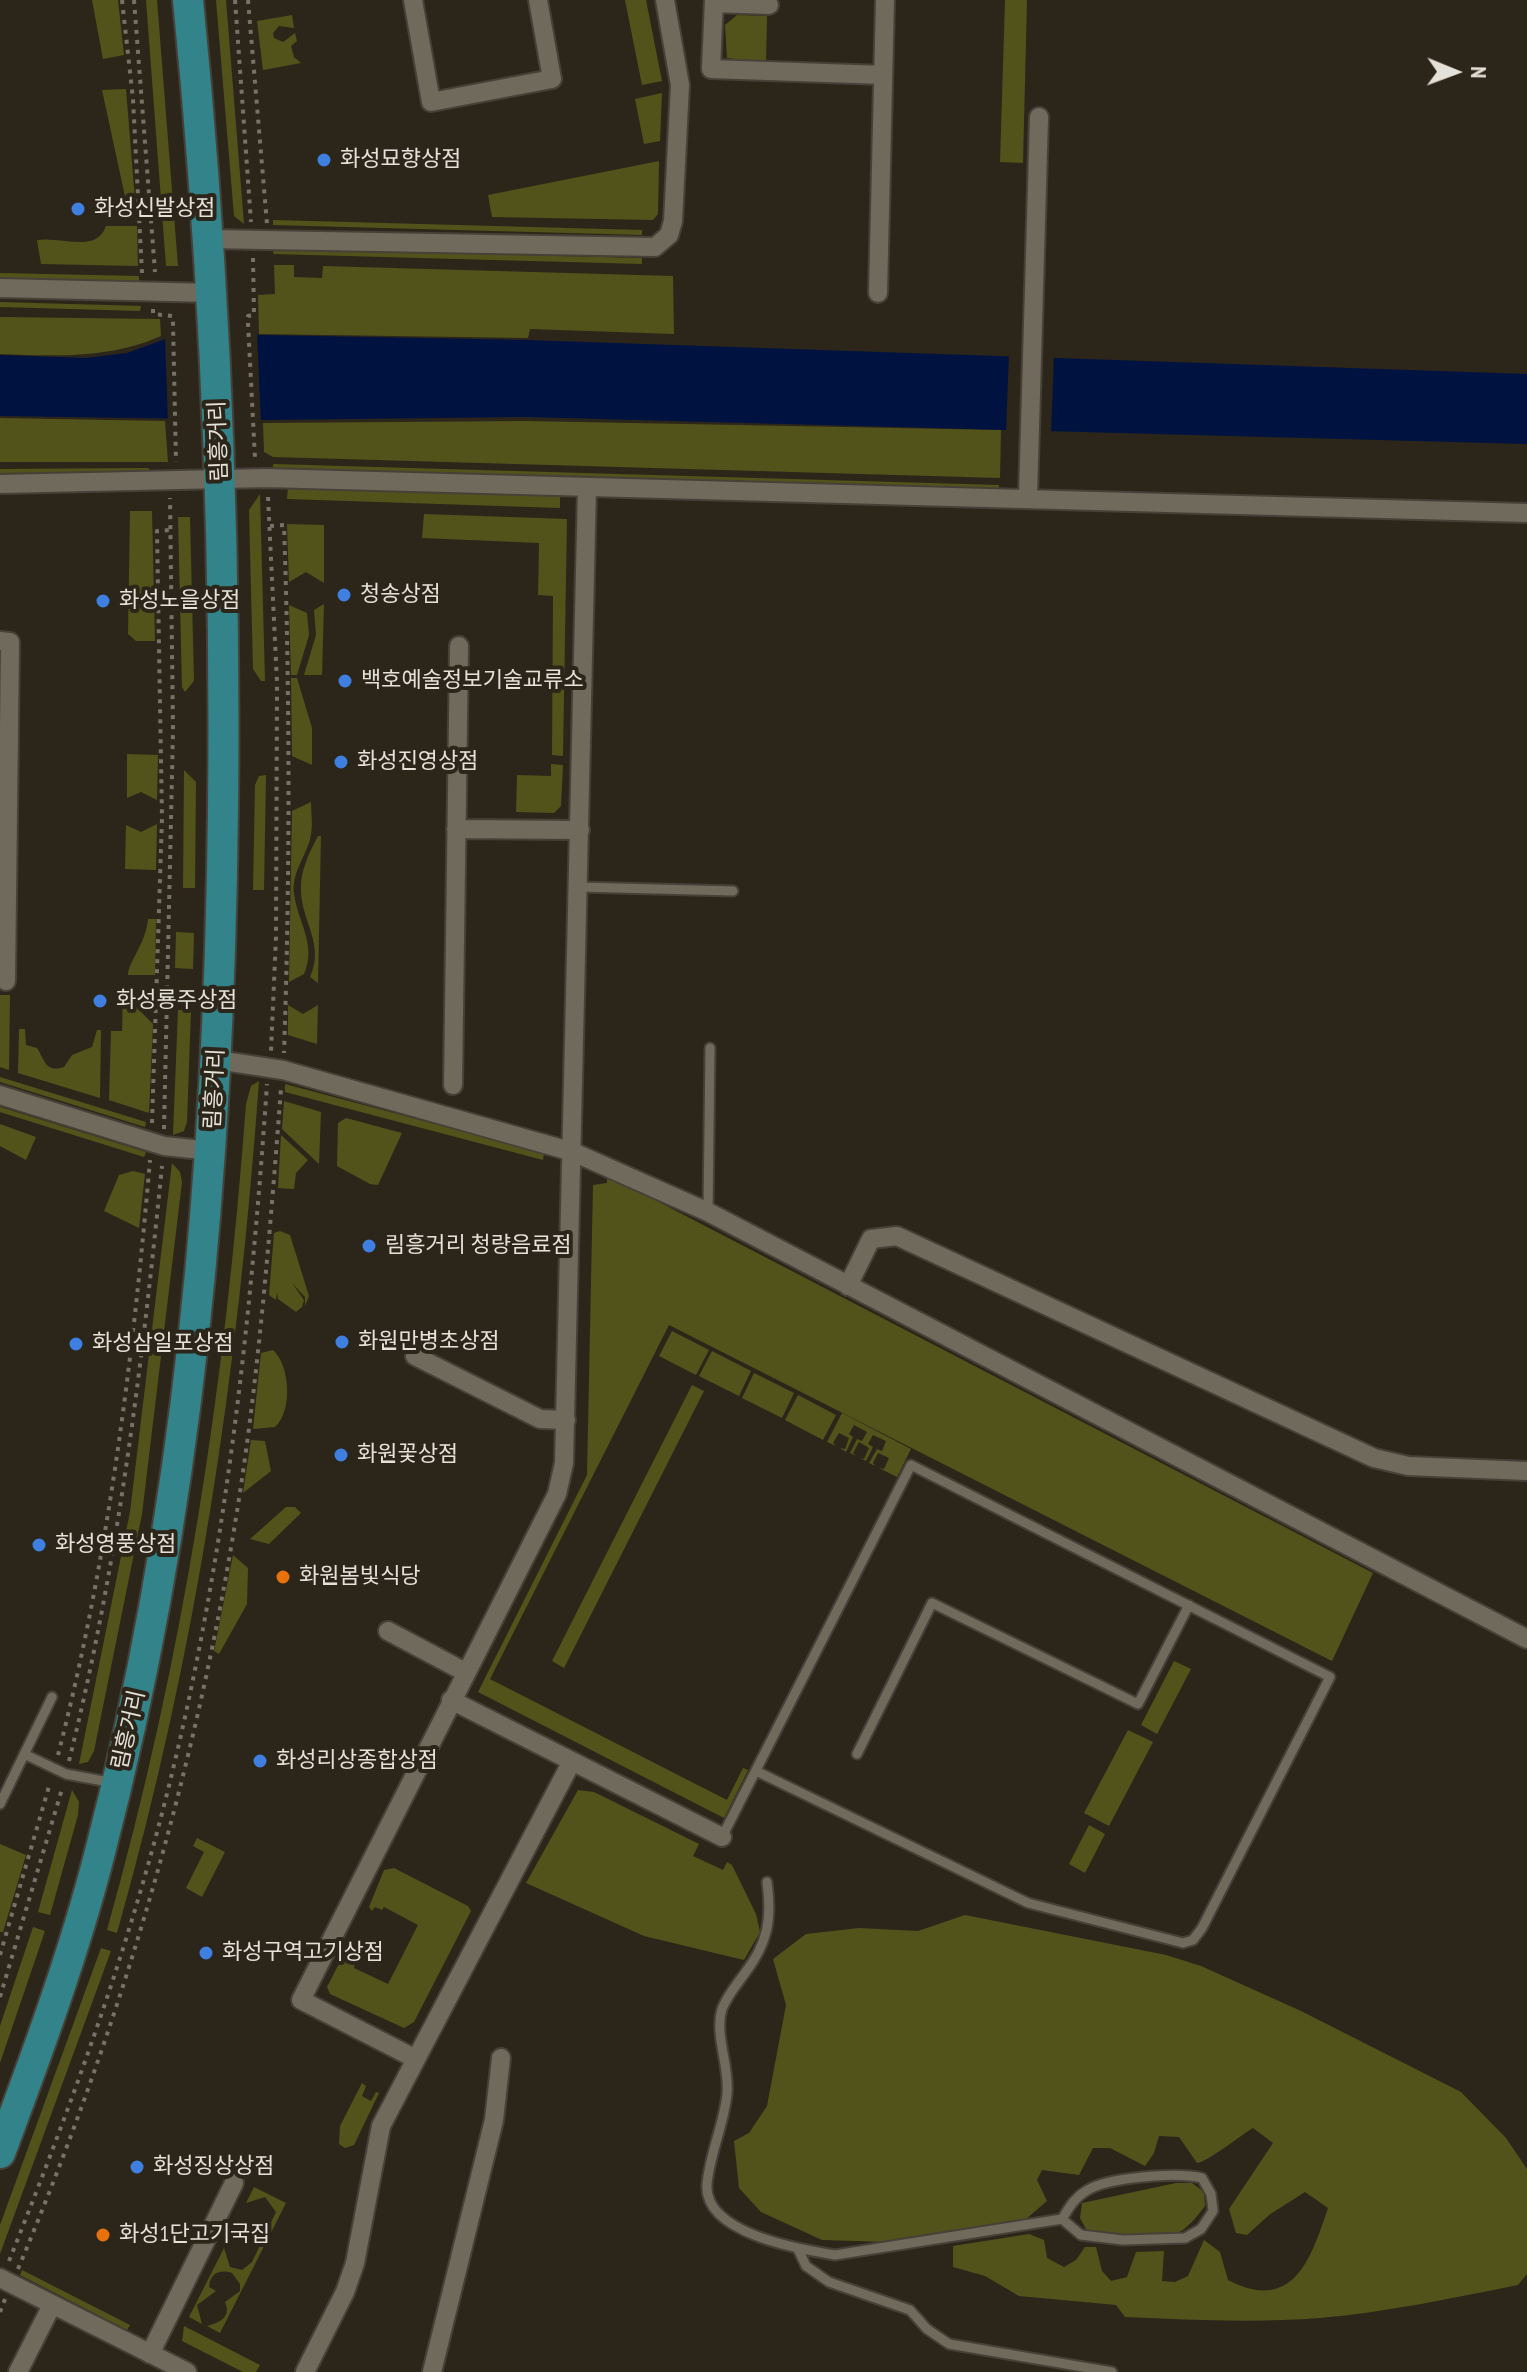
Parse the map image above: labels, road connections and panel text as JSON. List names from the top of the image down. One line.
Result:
{"streets":{"main road":["림흥거리"]},"places":["화성묘향상점","화성신발상점","청송상점","화성노을상점","백호예술정보기술교류소","화성진영상점","화성룡주상점","림흥거리 청량음료점","화원만병초상점","화성삼일포상점","화원꽃상점","화성영풍상점","화원봄빛식당","화성리상종합상점","화성구역고기상점","화성징상상점","화성1단고기국집"],"north":"right"}
